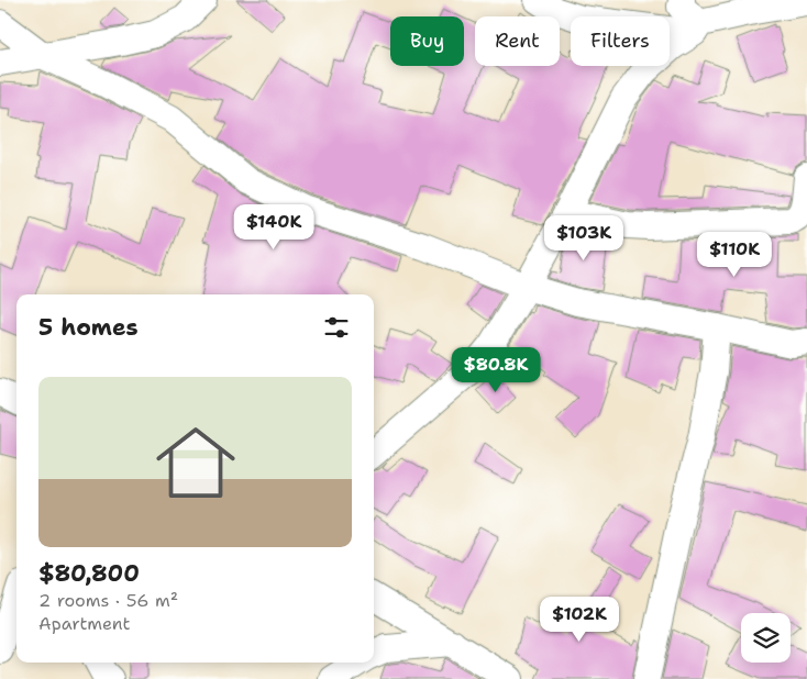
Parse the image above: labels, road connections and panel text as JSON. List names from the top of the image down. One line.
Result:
{"page":{"chip":["Buy","Rent","Filters"],"price":["$140K","$103K","$110K","$80.8K","$102K"],"heading":"5 homes","list":[{"name":"$80,800","note":"2 rooms · 56 m² · Apartment"}]}}
